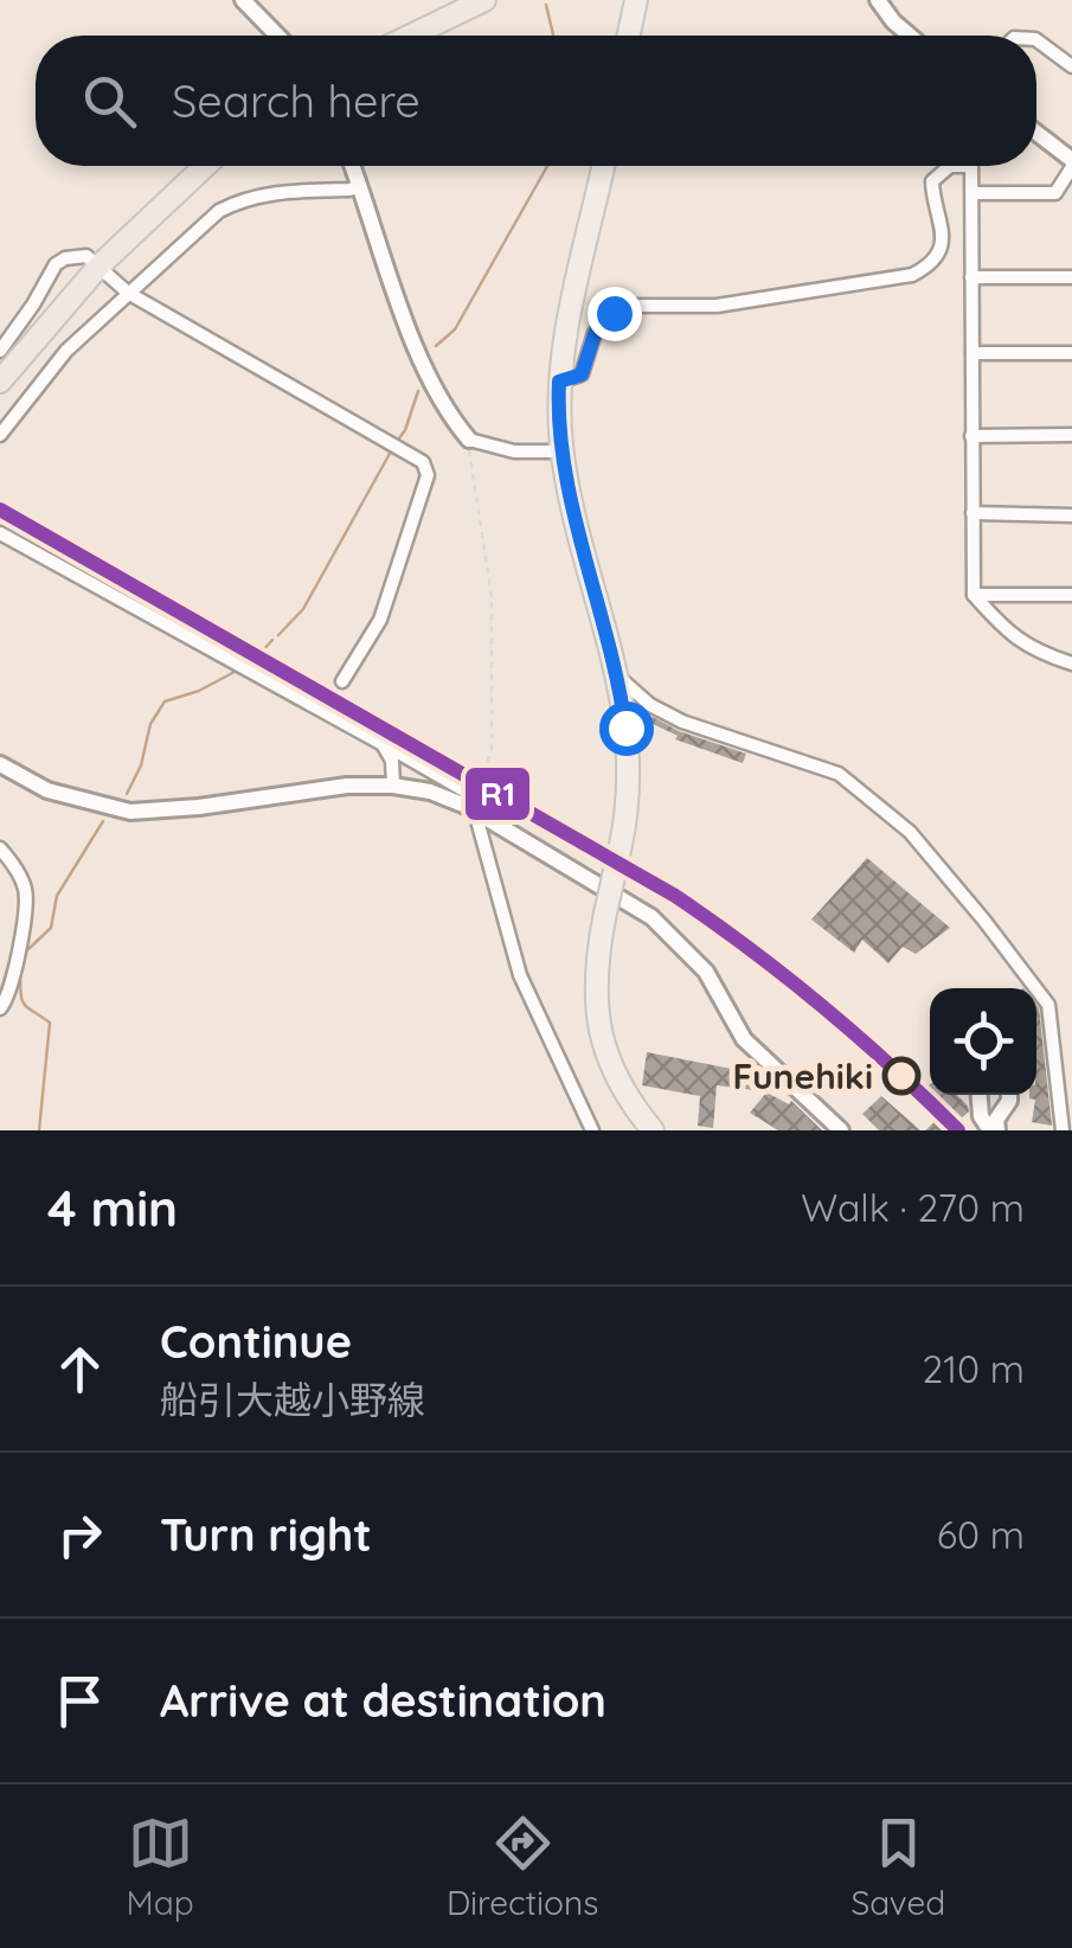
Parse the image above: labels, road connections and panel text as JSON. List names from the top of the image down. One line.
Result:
{"places":["Funehiki"],"lines":["transit line R1"],"page":{"search":"Search here","heading":["4 min","Walk · 270 m"],"list":[["Continue","船引大越小野線","210 m"],["Turn right","60 m"],"Arrive at destination"],"nav":["Map","Directions","Saved"]}}
